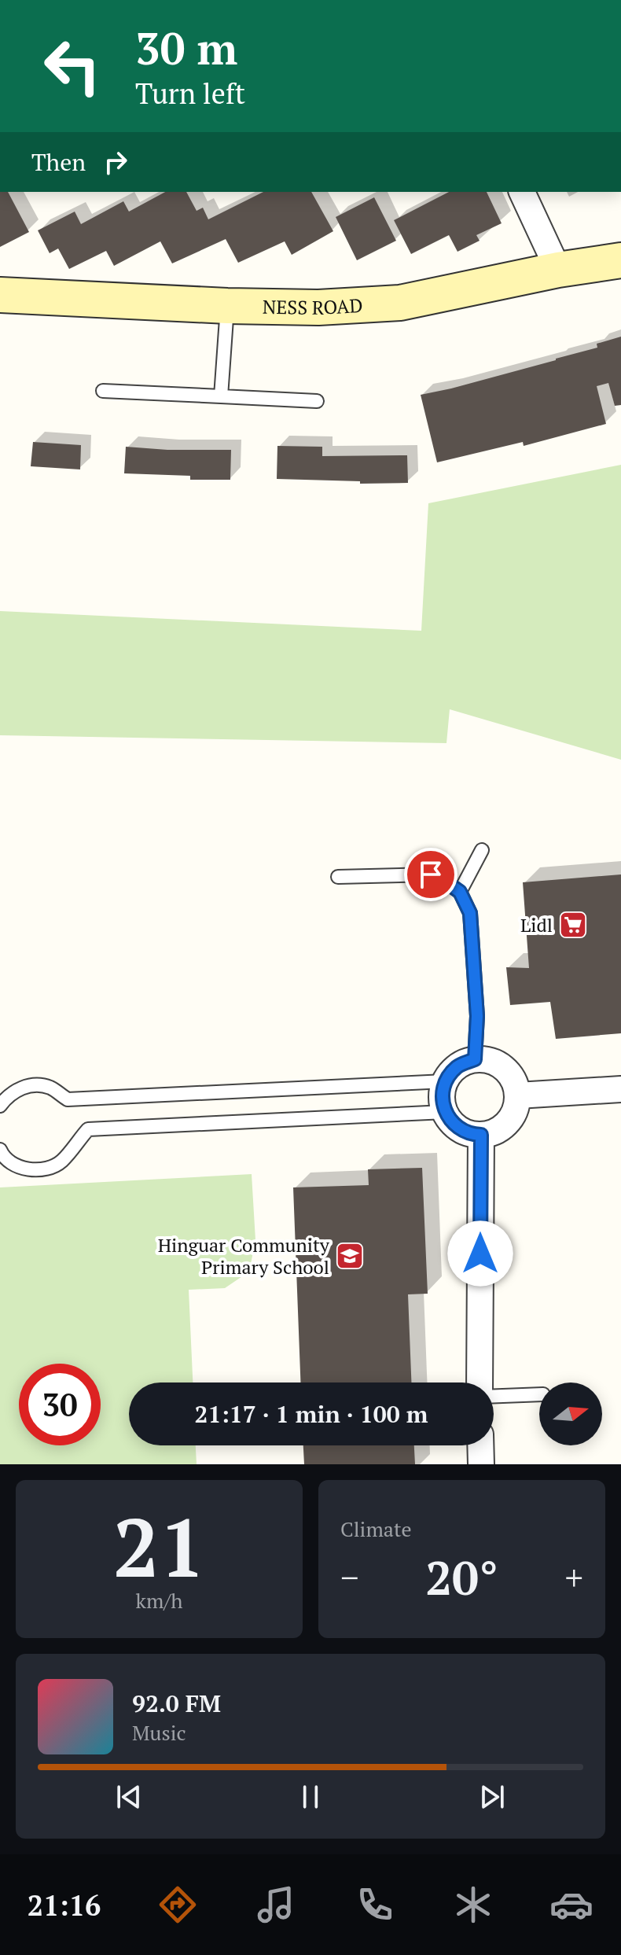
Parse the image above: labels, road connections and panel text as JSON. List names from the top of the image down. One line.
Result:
{"streets":{"main road":["NESS ROAD"]},"places":{"supermarket":["Lidl"],"school or university":["Hinguar Community Primary School"]},"north":"right","page":{"turn":["30 m","Turn left"],"then":"Then","limit":"30","trip":"21:17 · 1 min · 100 m","tile":[["21","km/h"],"Climate"],"heat":["−","20°","+"],"song":["92.0 FM","Music"],"tabs":"21:16"}}
